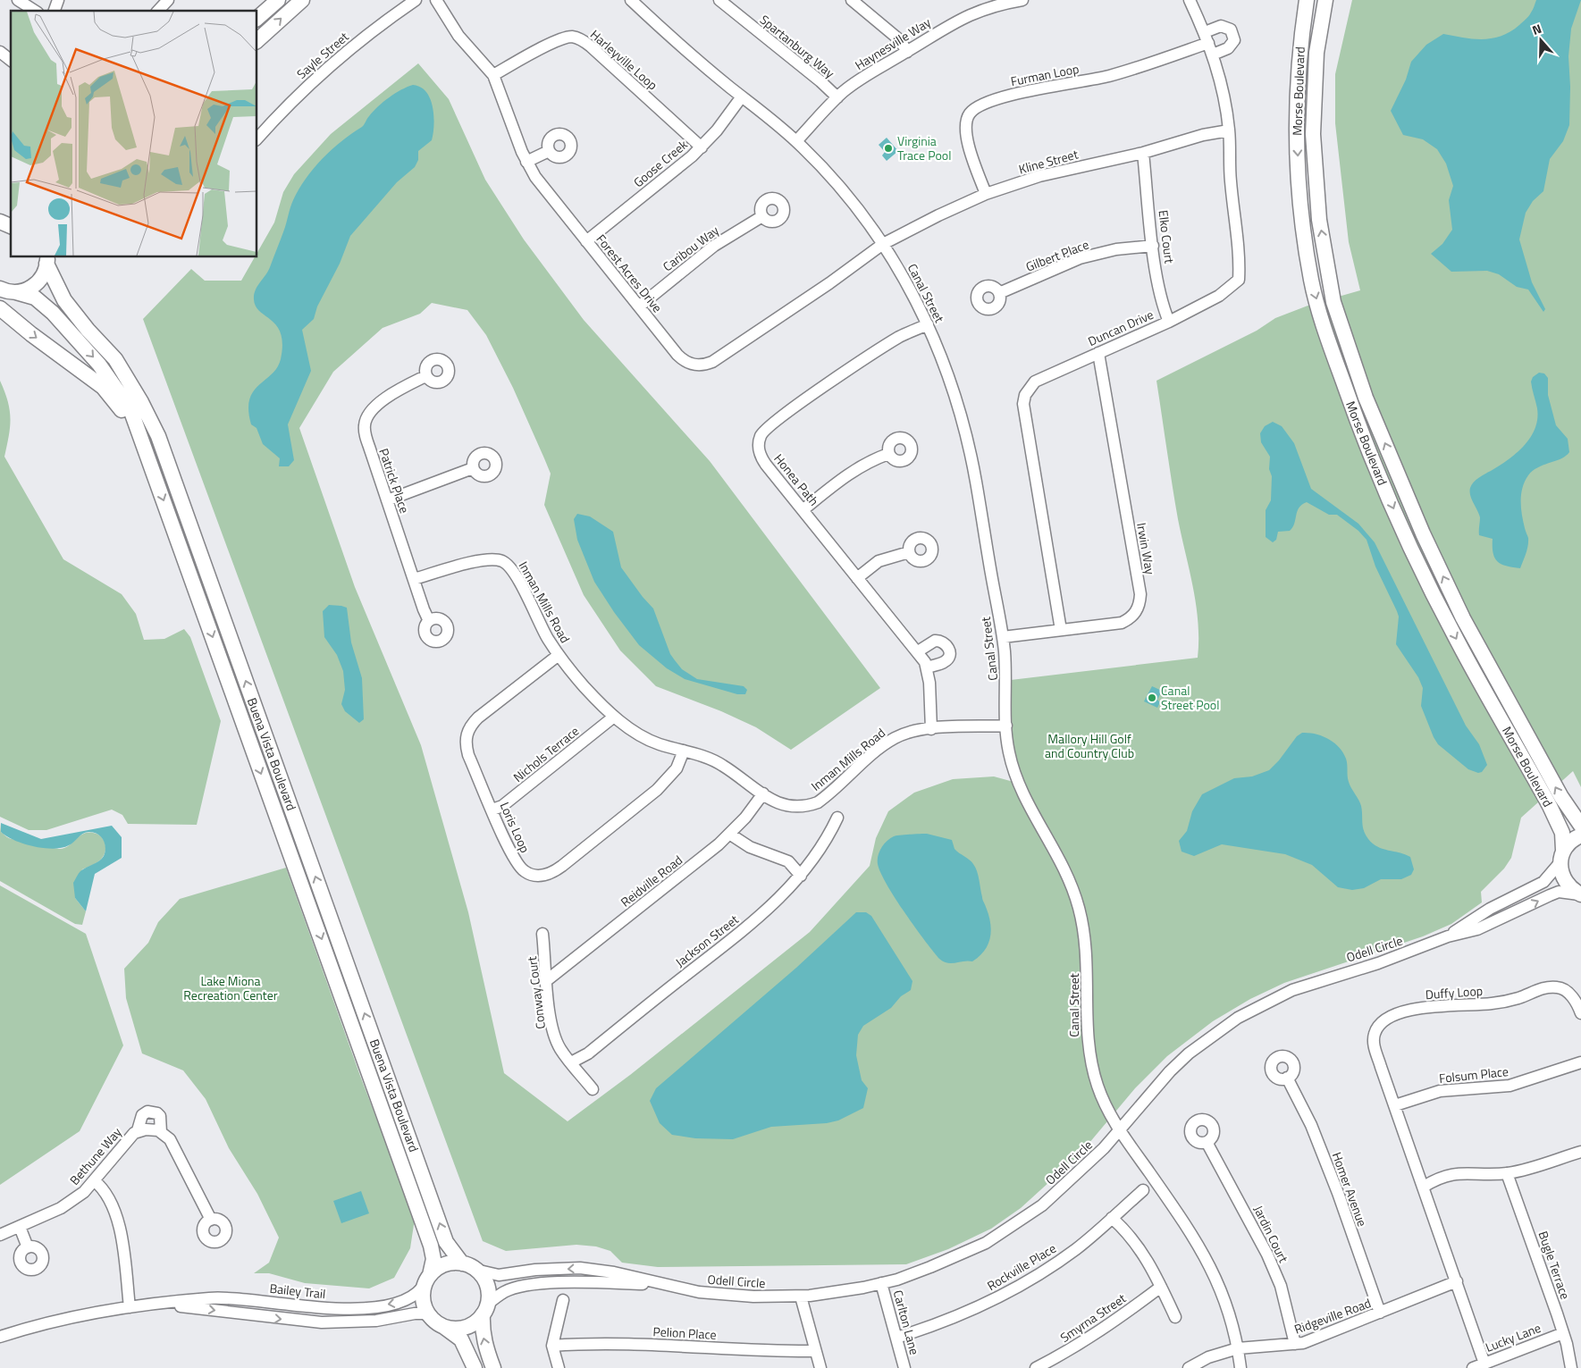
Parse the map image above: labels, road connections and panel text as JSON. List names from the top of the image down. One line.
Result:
{"streets":{"main road":["Morse Boulevard","Buena Vista Boulevard"],"street":["Haynesville Way","Spartanburg Way","Sayle Street","Harleyville Loop","Furman Loop","Kline Street","Goose Creek","Elko Court","Caribou Way","Gilbert Place","Forest Acres Drive","Canal Street","Duncan Drive","Honea Path","Patrick Place","Irwin Way","Inman Mills Road","Nichols Terrace","Loris Loop","Reidville Road","Jackson Street","Odell Circle","Conway Court","Duffy Loop","Folsum Place","Bethune Way","Homer Avenue","Jardin Court","Bugle Terrace","Rockville Place","Bailey Trail","Ridgeville Road","Smyrna Street","Carlton Lane","Pelion Place","Lucky Lane"]},"crossings":[["Haynesville Way","Spartanburg Way"],["Haynesville Way","Canal Street"],["Harleyville Loop","Goose Creek"],["Harleyville Loop","Forest Acres Drive"],["Furman Loop","Kline Street"],["Furman Loop","Duncan Drive"],["Morse Boulevard","Odell Circle"],["Kline Street","Elko Court"],["Kline Street","Forest Acres Drive"],["Kline Street","Canal Street"],["Kline Street","Duncan Drive"],["Goose Creek","Forest Acres Drive"],["Goose Creek","Canal Street"],["Elko Court","Gilbert Place"],["Elko Court","Duncan Drive"],["Caribou Way","Forest Acres Drive"],["Forest Acres Drive","Canal Street"],["Canal Street","Honea Path"],["Canal Street","Irwin Way"],["Canal Street","Inman Mills Road"],["Canal Street","Odell Circle"],["Canal Street","Ridgeville Road"],["Duncan Drive","Irwin Way"],["Honea Path","Inman Mills Road"],["Patrick Place","Inman Mills Road"],["Inman Mills Road","Nichols Terrace"],["Inman Mills Road","Loris Loop"],["Inman Mills Road","Reidville Road"],["Buena Vista Boulevard","Odell Circle"],["Buena Vista Boulevard","Bailey Trail"],["Nichols Terrace","Loris Loop"],["Reidville Road","Conway Court"],["Jackson Street","Conway Court"],["Odell Circle","Bailey Trail"],["Odell Circle","Carlton Lane"],["Duffy Loop","Folsum Place"],["Duffy Loop","Ridgeville Road"],["Duffy Loop","Lucky Lane"],["Homer Avenue","Ridgeville Road"],["Jardin Court","Ridgeville Road"],["Bugle Terrace","Lucky Lane"],["Rockville Place","Carlton Lane"]],"parks":["Mallory Hill Golf and Country Club","Lake Miona Recreation Center"],"places":["Virginia Trace Pool","Canal Street Pool"],"north":"top"}
